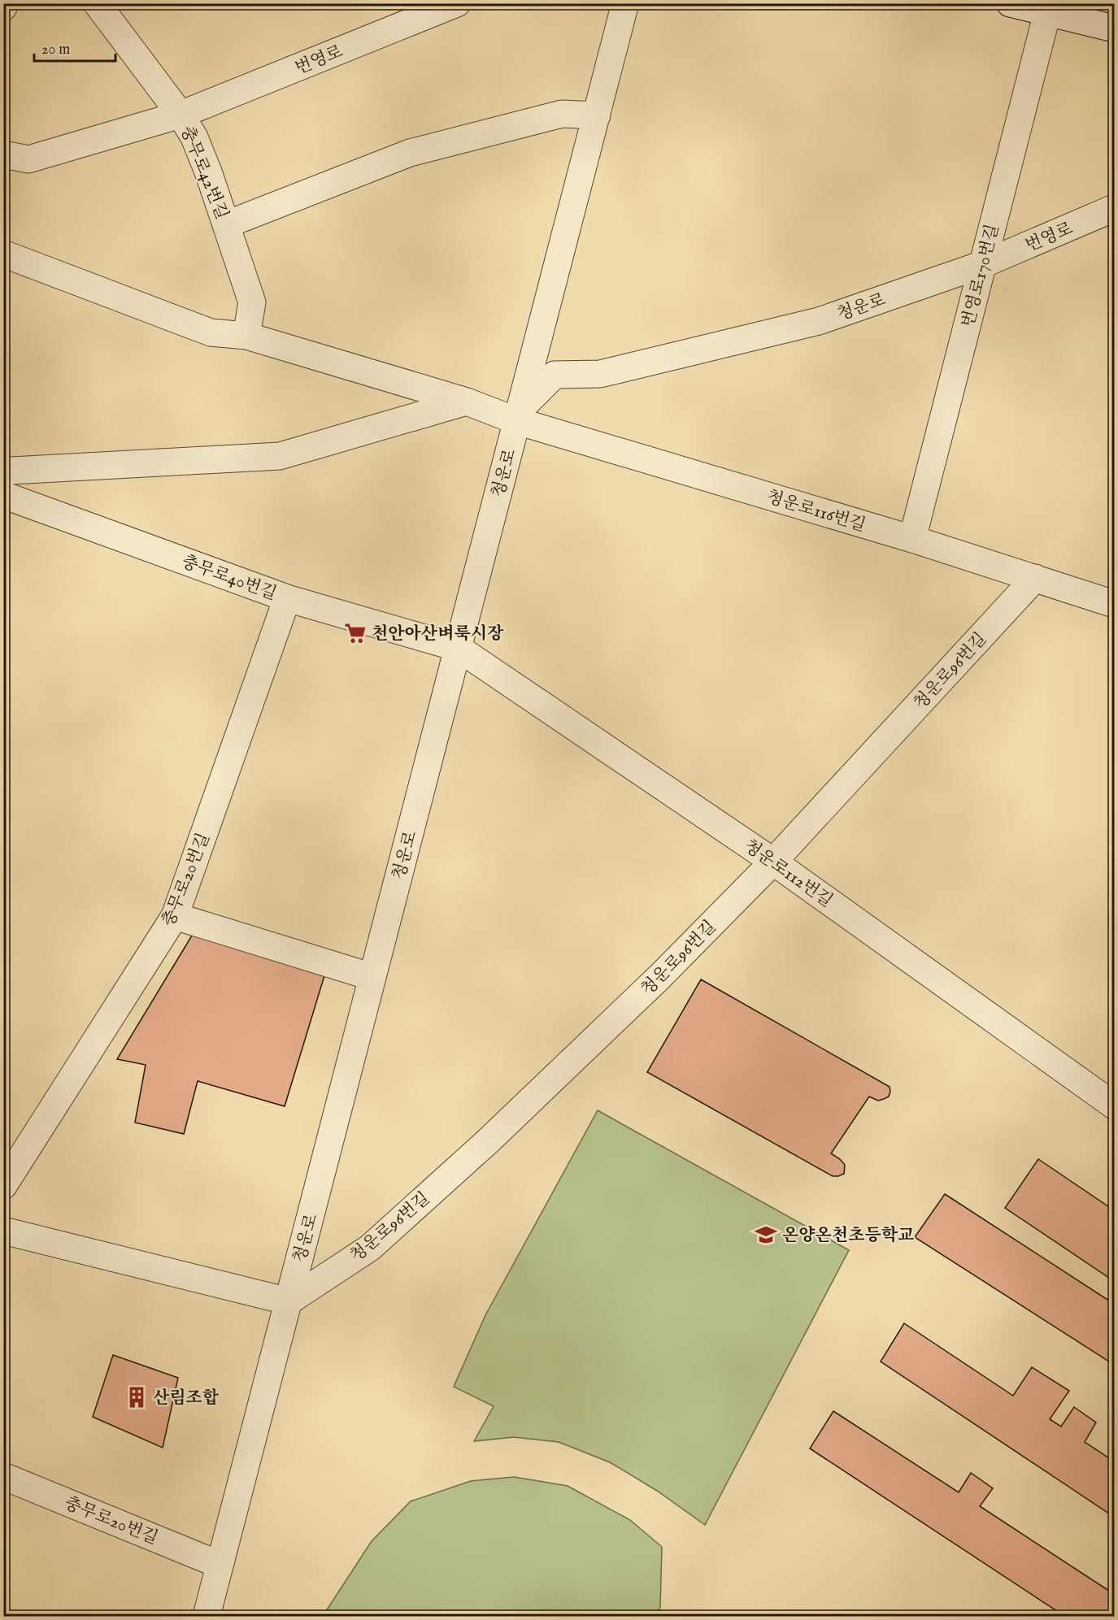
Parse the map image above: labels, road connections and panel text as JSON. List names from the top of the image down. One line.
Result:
{"streets":{"street":["번영로","충무로42번길","번영로170번길","청운로","청운로116번길","충무로40번길","청운로96번길","청운로112번길","충무로20번길"]},"crossings":[["번영로","충무로42번길"],["번영로","번영로170번길"],["번영로","청운로"],["번영로170번길","청운로"],["번영로170번길","청운로116번길"],["청운로","청운로116번길"],["청운로","충무로40번길"],["청운로","청운로96번길"],["청운로","청운로112번길"],["청운로","충무로20번길"],["청운로116번길","청운로96번길"],["충무로40번길","청운로112번길"],["충무로40번길","충무로20번길"],["청운로96번길","청운로112번길"]],"places":{"supermarket":["천안아산벼룩시장"],"school or university":["온양온천초등학교"],"building":["산림조합"]},"scale_bar":"20 m"}
